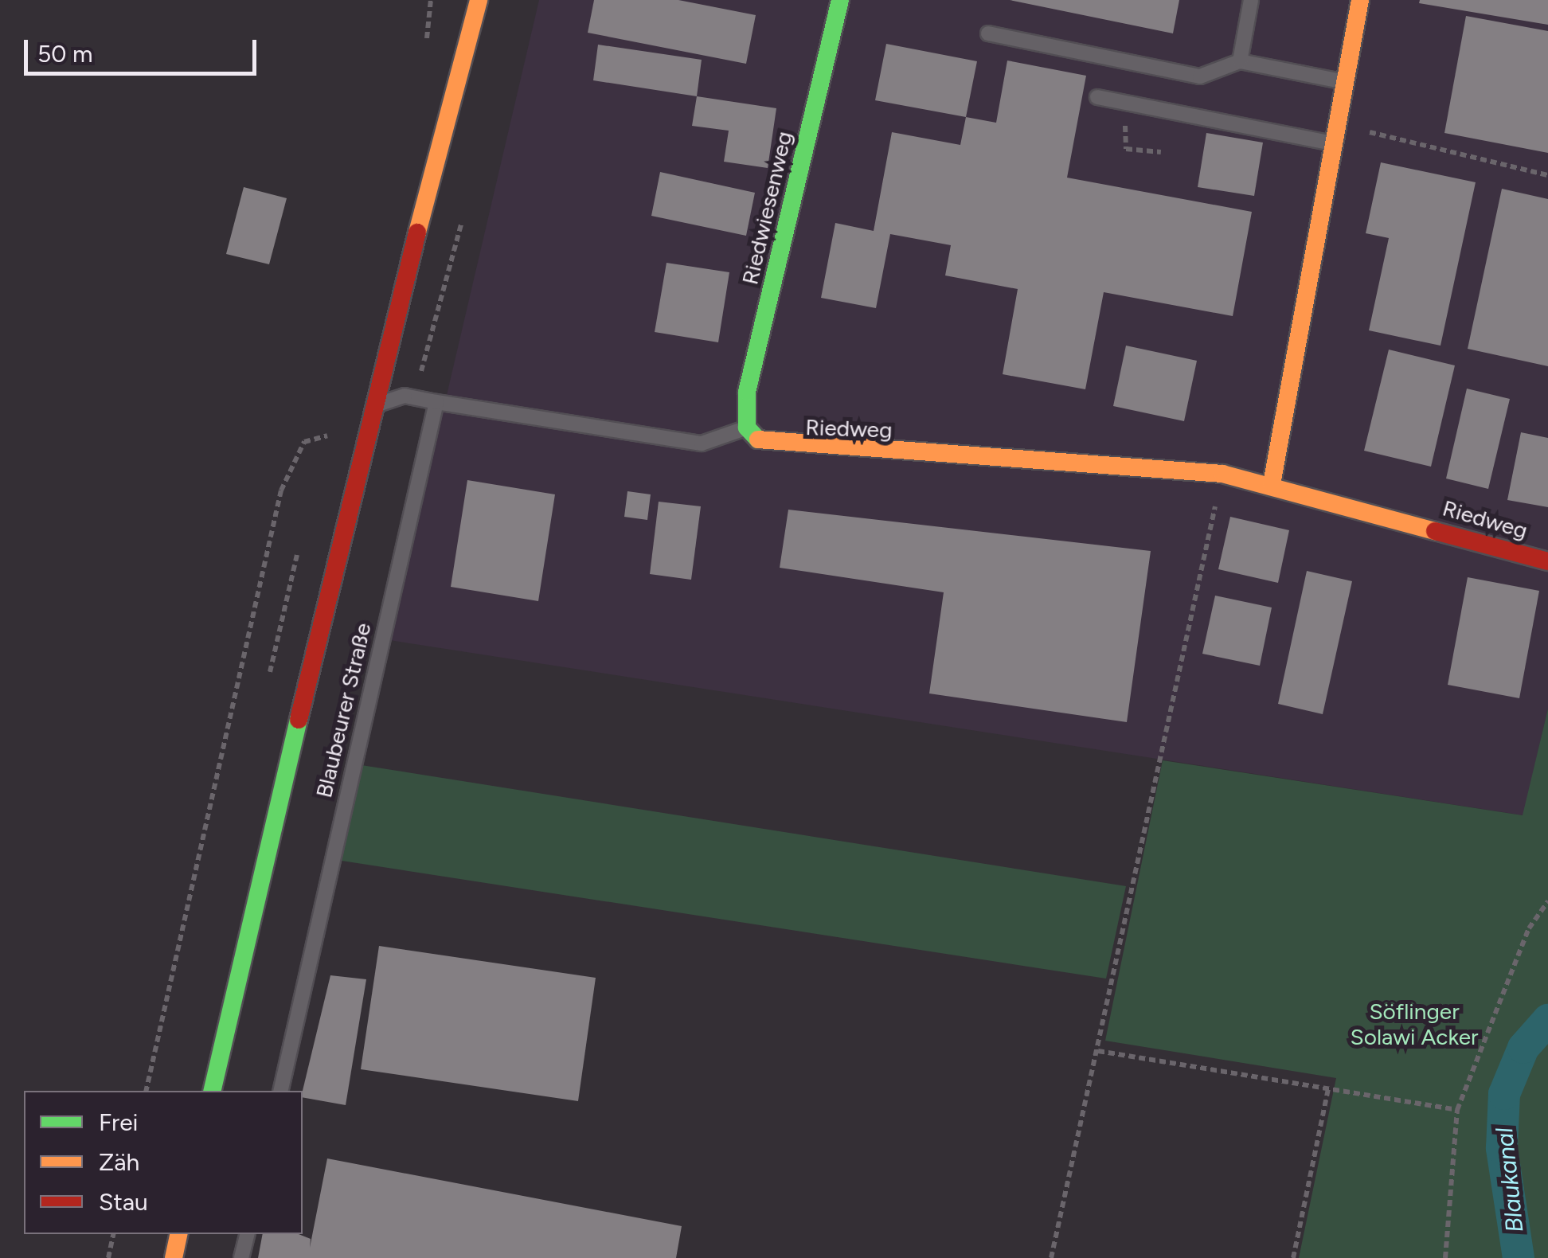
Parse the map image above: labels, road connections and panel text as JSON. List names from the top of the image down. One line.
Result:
{"streets":{"street":["Riedwiesenweg","Riedweg","Blaubeurer Straße"]},"crossings":[["Riedwiesenweg","Riedweg"]],"water":["Blaukanal"],"parks":["Söflinger Solawi Acker"],"legend":["Frei","Zäh","Stau"],"scale_bar":"50 m"}
